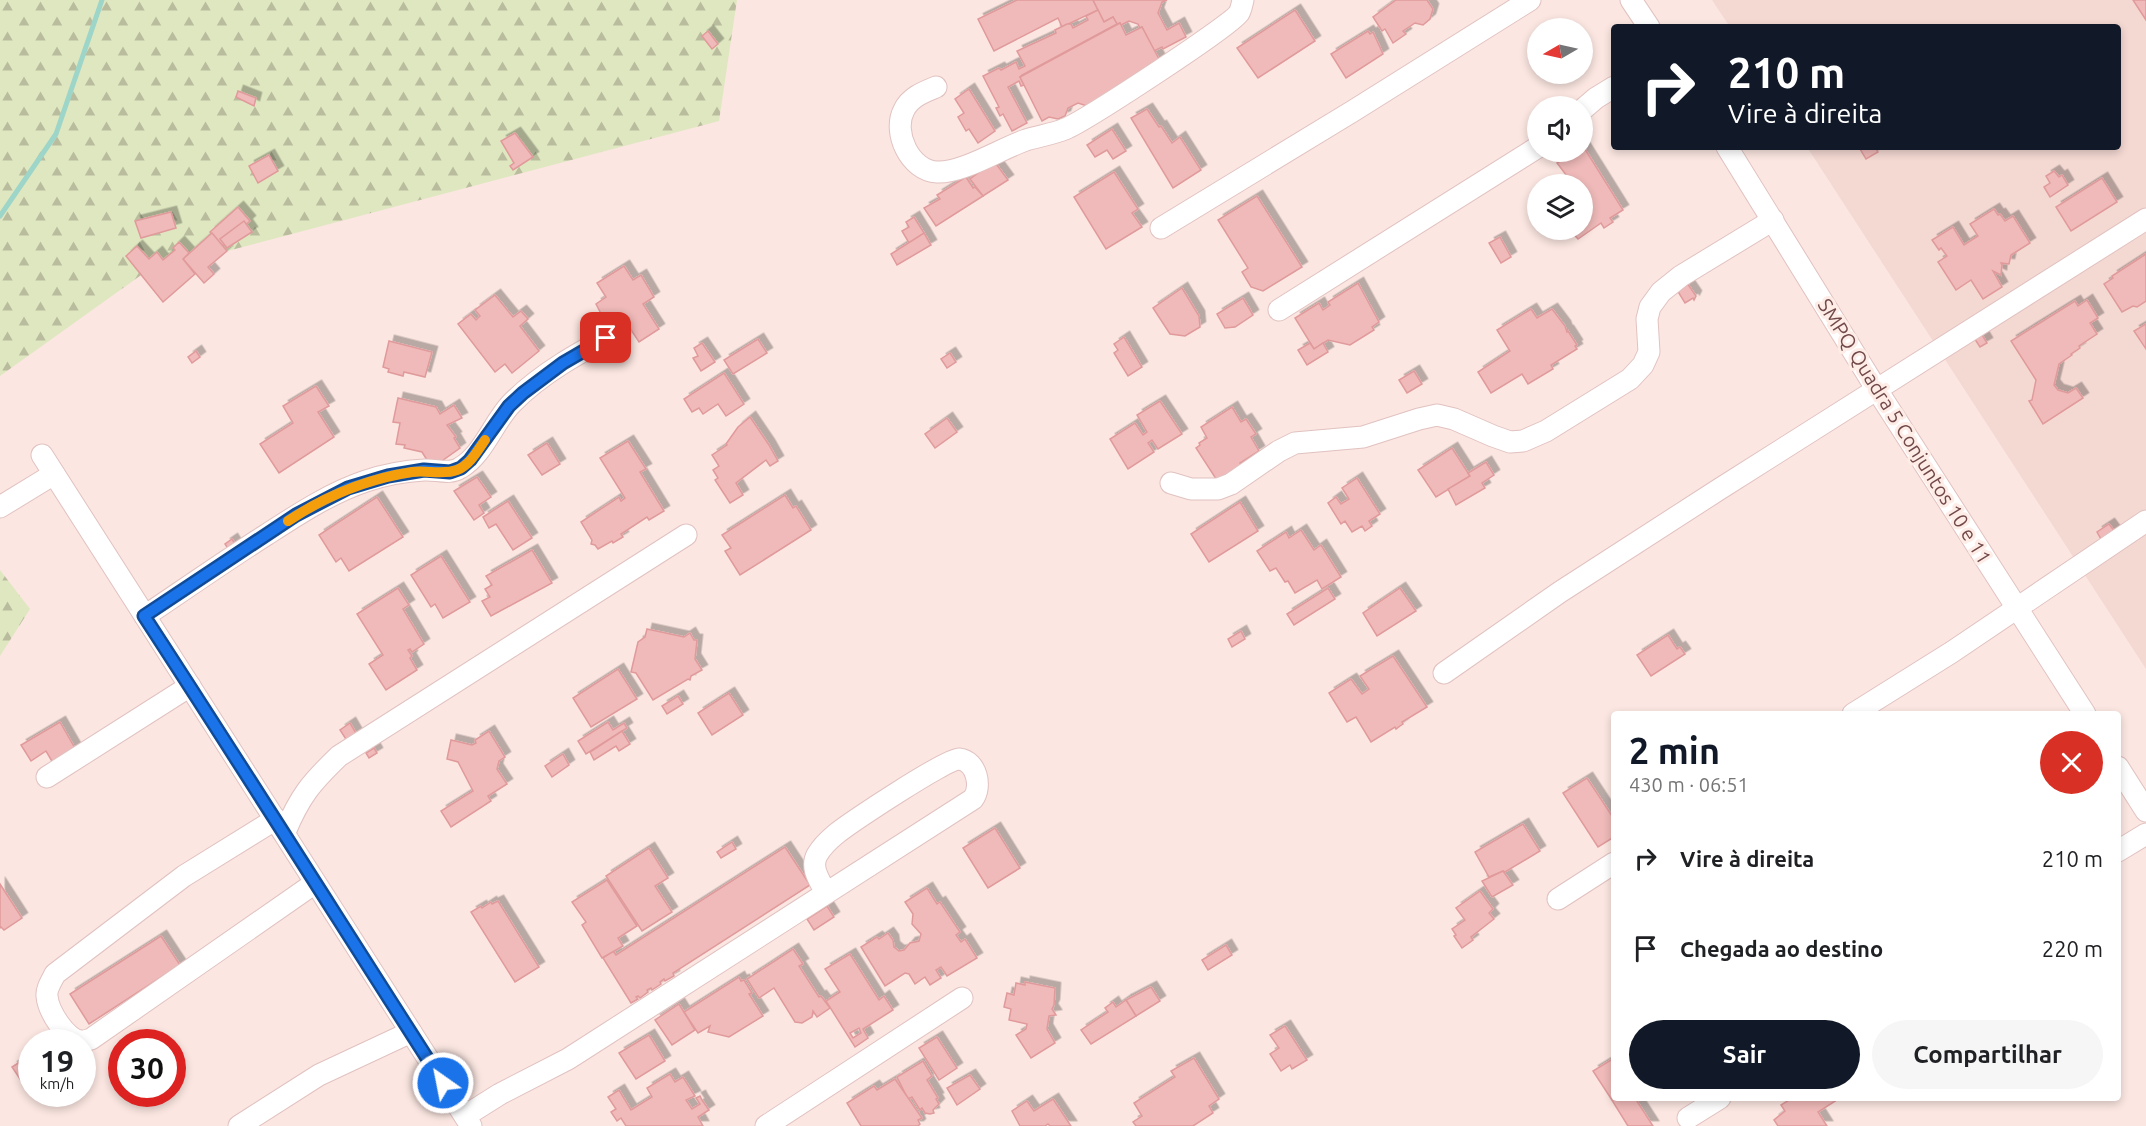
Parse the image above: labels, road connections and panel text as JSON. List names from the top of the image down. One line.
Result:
{"streets":{"street":["SMPQ Quadra 5 Conjuntos 10 e 11"]},"north":"left","page":{"turn":["210 m","Vire à direita"],"heading":["2 min","430 m · 06:51"],"list":[{"name":"Vire à direita","value":"210 m"},{"name":"Chegada ao destino","value":"220 m"}],"buttons":["Sair","Compartilhar"],"speed":"19 km/h","limit":"30"}}
